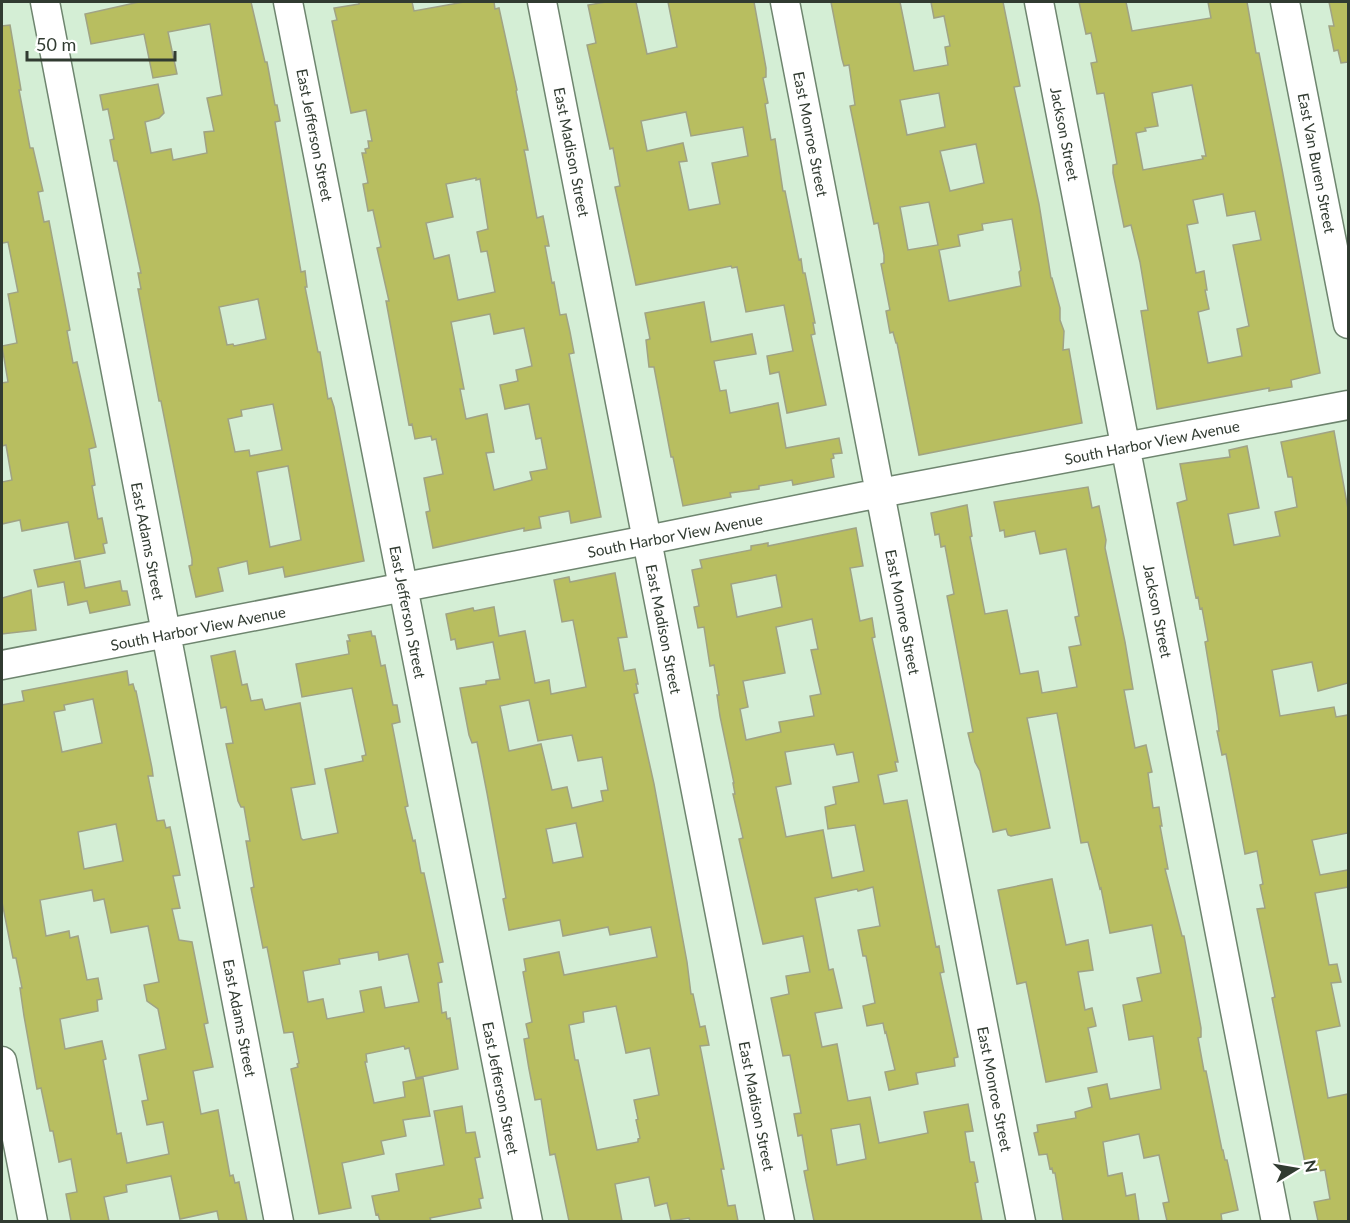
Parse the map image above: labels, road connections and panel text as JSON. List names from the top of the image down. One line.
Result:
{"streets":{"street":["East Monroe Street","Jackson Street","East Jefferson Street","East Madison Street","East Van Buren Street","South Harbor View Avenue","East Adams Street"]},"crossings":[["East Monroe Street","South Harbor View Avenue"],["Jackson Street","South Harbor View Avenue"],["East Jefferson Street","South Harbor View Avenue"],["East Madison Street","South Harbor View Avenue"],["South Harbor View Avenue","East Adams Street"]],"scale_bar":"50 m","north":"right"}
